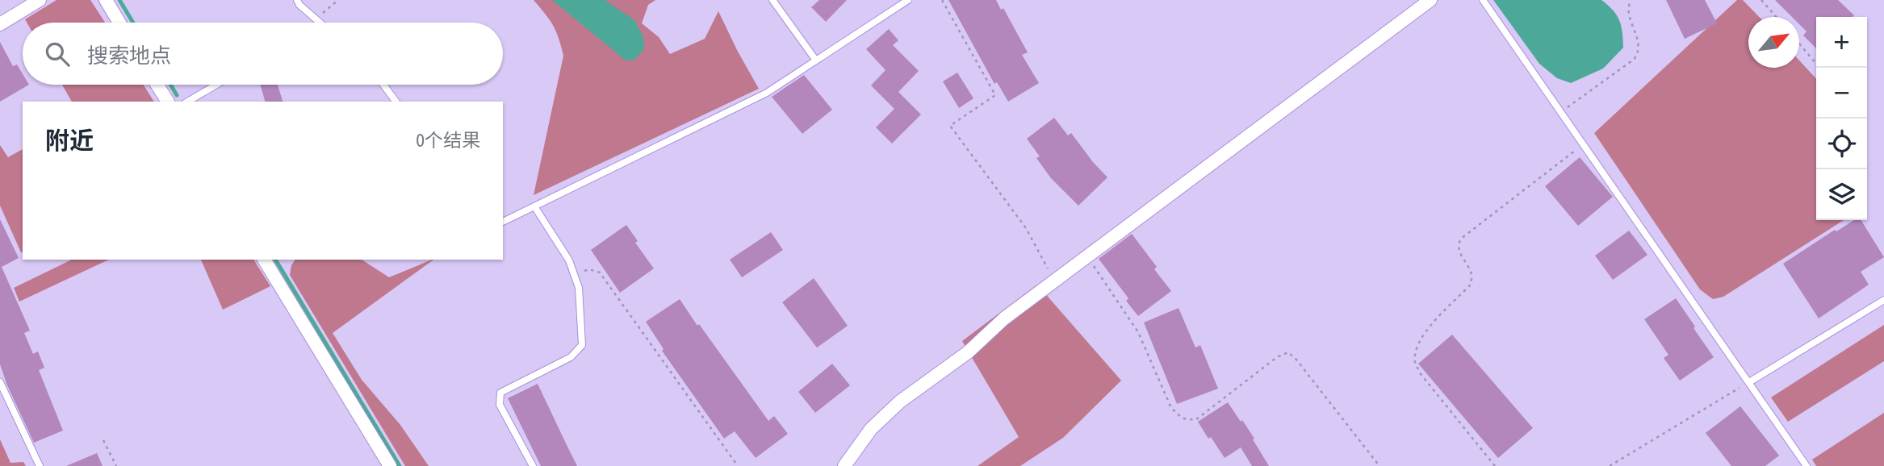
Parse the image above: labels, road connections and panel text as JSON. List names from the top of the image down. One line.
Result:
{"north":"top right","page":{"map_buttons":["+","−"],"search":"搜索地点","heading":["附近","0个结果"]}}
